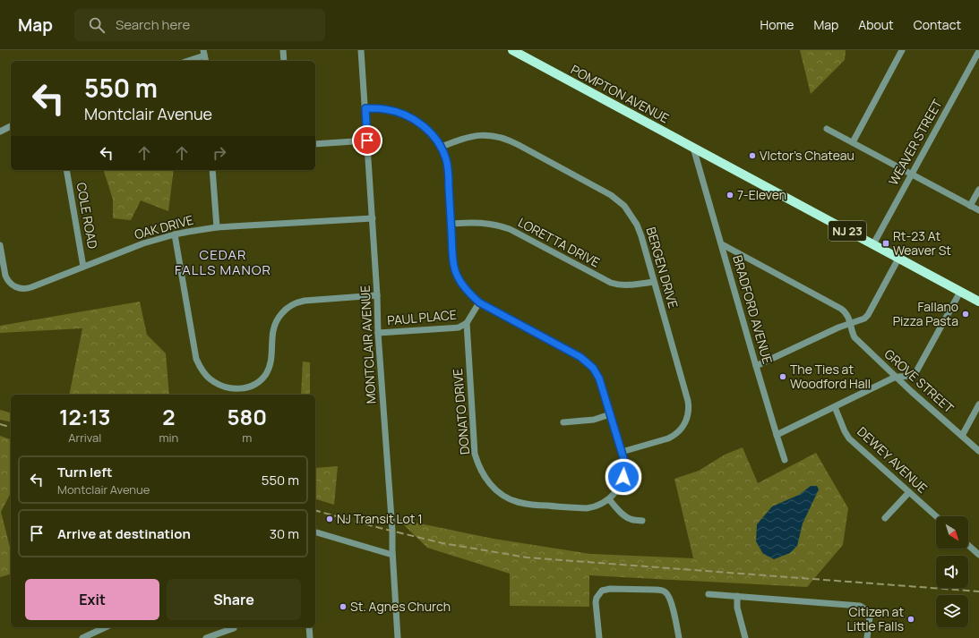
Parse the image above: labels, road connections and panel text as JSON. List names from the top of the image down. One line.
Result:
{"streets":{"main road":["POMPTON AVENUE","NJ 23"],"street":["WEAVER STREET","COLE ROAD","OAK DRIVE","LORETTA DRIVE","BERGEN DRIVE","BRADFORD AVENUE","PAUL PLACE","MONTCLAIR AVENUE","GROVE STREET","DONATO DRIVE","DEWEY AVENUE"]},"crossings":[["POMPTON AVENUE","WEAVER STREET"],["POMPTON AVENUE","NJ 23"],["POMPTON AVENUE","BRADFORD AVENUE"],["WEAVER STREET","NJ 23"],["COLE ROAD","OAK DRIVE"],["OAK DRIVE","MONTCLAIR AVENUE"],["LORETTA DRIVE","BERGEN DRIVE"],["LORETTA DRIVE","DONATO DRIVE"],["BERGEN DRIVE","DONATO DRIVE"],["BRADFORD AVENUE","GROVE STREET"],["PAUL PLACE","MONTCLAIR AVENUE"],["PAUL PLACE","DONATO DRIVE"],["MONTCLAIR AVENUE","DONATO DRIVE"]],"districts":["CEDAR FALLS MANOR"],"places":{"other":["VIctor's Chateau","7-Eleven","Fallano Pizza Pasta","The Ties at Woodford Hall","NJ Transit Lot 1","St. Agnes Church","Citizen at Little Falls"],"transit":["Rt-23 At Weaver St"]},"north":"bottom right","page":{"header":"Map","search":"Search here","nav":["Home","Map","About","Contact"],"turn":["550 m","Montclair Avenue"],"eta":["12:13","Arrival","2","min","580","m"],"list":[{"name":"Turn left","note":"Montclair Avenue","value":"550 m"},{"name":"Arrive at destination","value":"30 m"}],"buttons":["Exit","Share"]}}
